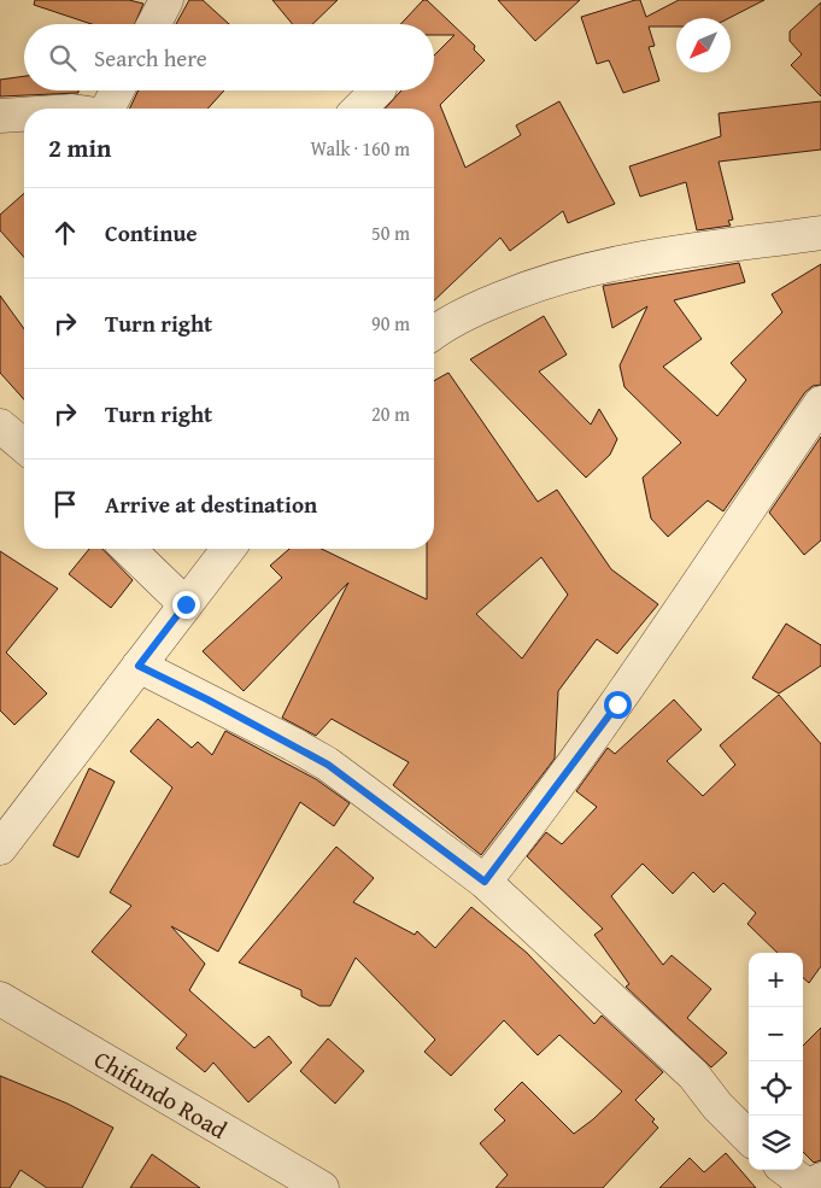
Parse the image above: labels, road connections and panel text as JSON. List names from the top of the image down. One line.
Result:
{"streets":{"street":["Chifundo Road"]},"north":"bottom left","page":{"search":"Search here","heading":["2 min","Walk · 160 m"],"list":[["Continue","50 m"],["Turn right","90 m"],["Turn right","20 m"],"Arrive at destination"],"map_buttons":["+","−"]}}
